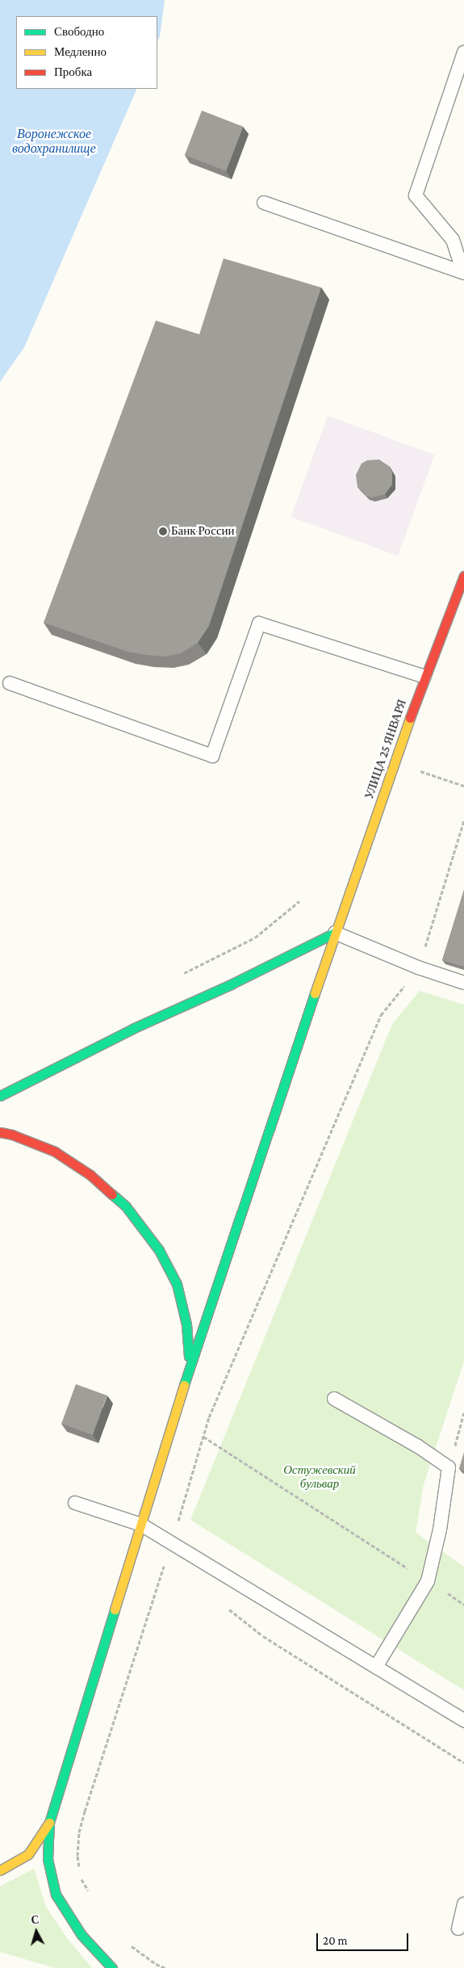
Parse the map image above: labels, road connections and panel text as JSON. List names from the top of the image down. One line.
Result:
{"streets":{"street":["УЛИЦА 25 ЯНВАРЯ"]},"water":["Воронежское водохранилище"],"parks":["Остужевский бульвар"],"places":["Банк России"],"legend":["Свободно","Медленно","Пробка"],"scale_bar":"20 m","north":"top"}
